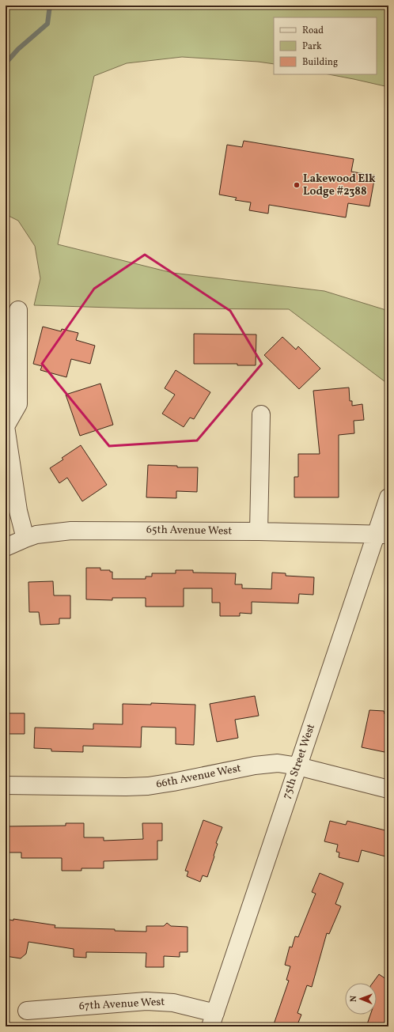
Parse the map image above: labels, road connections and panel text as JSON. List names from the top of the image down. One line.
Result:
{"streets":{"street":["65th Avenue West","75th Street West","66th Avenue West","67th Avenue West"]},"crossings":[["65th Avenue West","75th Street West"],["75th Street West","66th Avenue West"],["75th Street West","67th Avenue West"]],"places":["Lakewood Elk Lodge #2388"],"legend":["Road","Park","Building"],"north":"left"}
